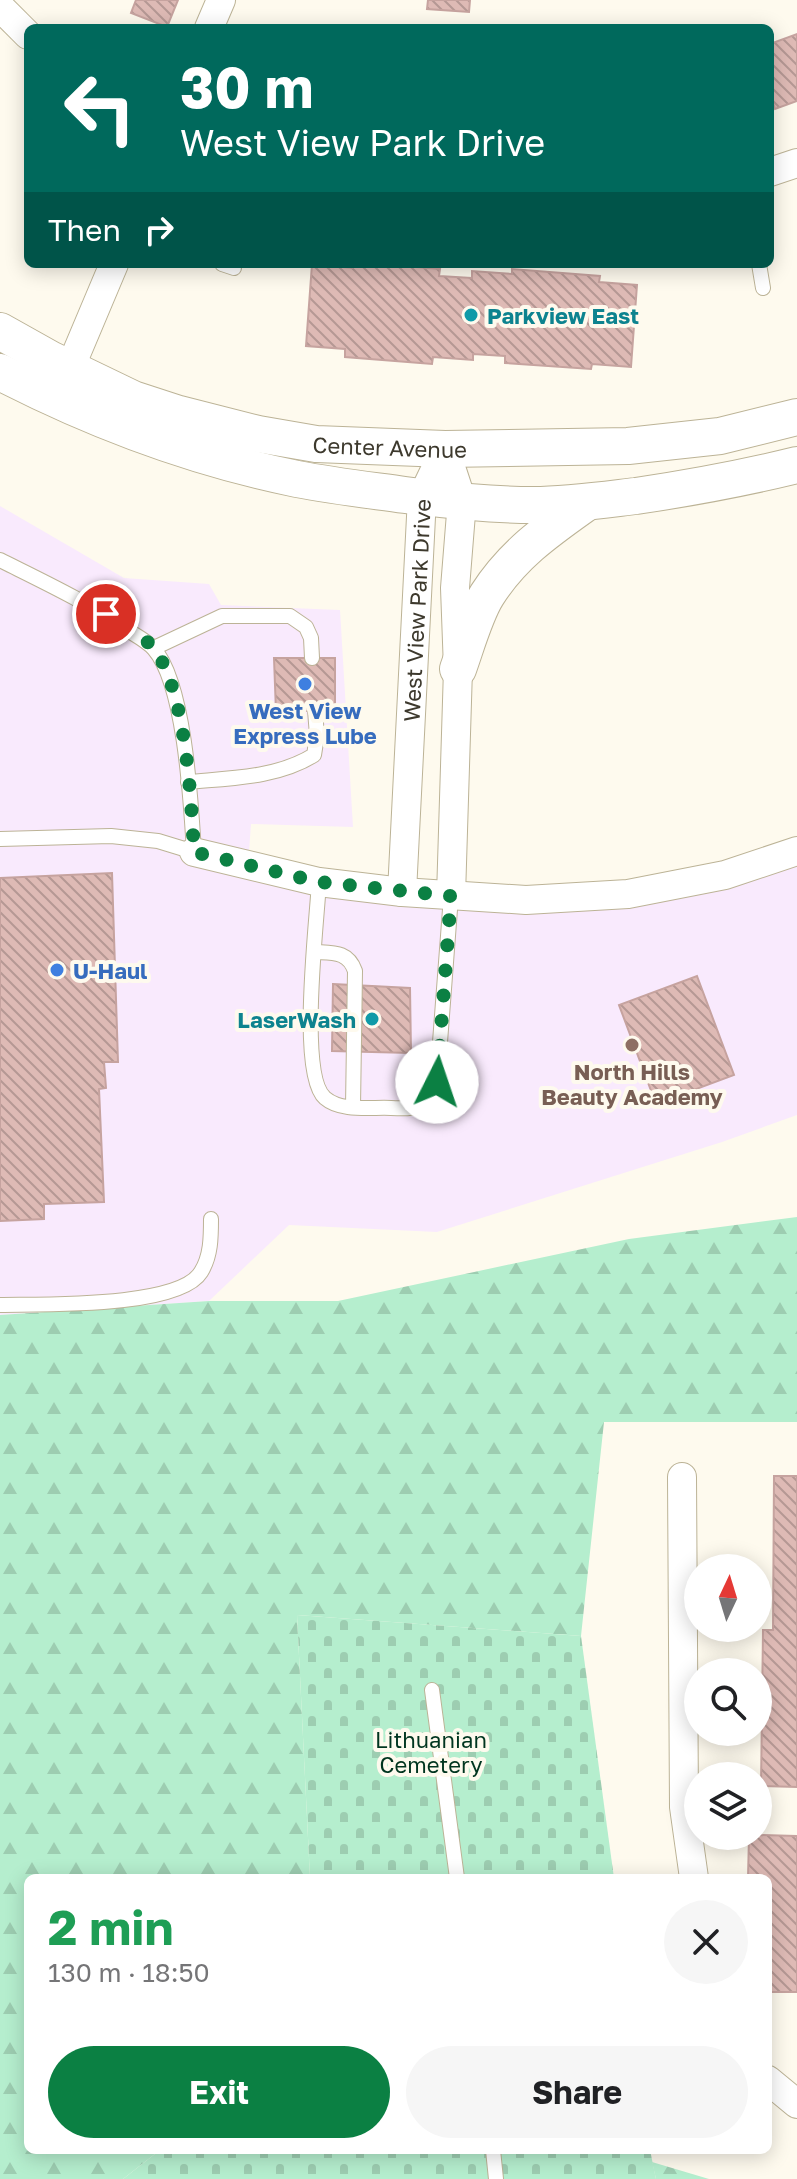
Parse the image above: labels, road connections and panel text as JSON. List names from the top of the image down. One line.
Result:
{"streets":{"street":["Center Avenue","West View Park Drive"]},"crossings":[["Center Avenue","West View Park Drive"]],"parks":["Lithuanian Cemetery"],"places":["Parkview East","West View Express Lube","U-Haul","LaserWash","North Hills Beauty Academy"],"north":"top","page":{"turn":["30 m","West View Park Drive"],"then":"Then","heading":["2 min","130 m · 18:50"],"buttons":["Exit","Share"]}}
